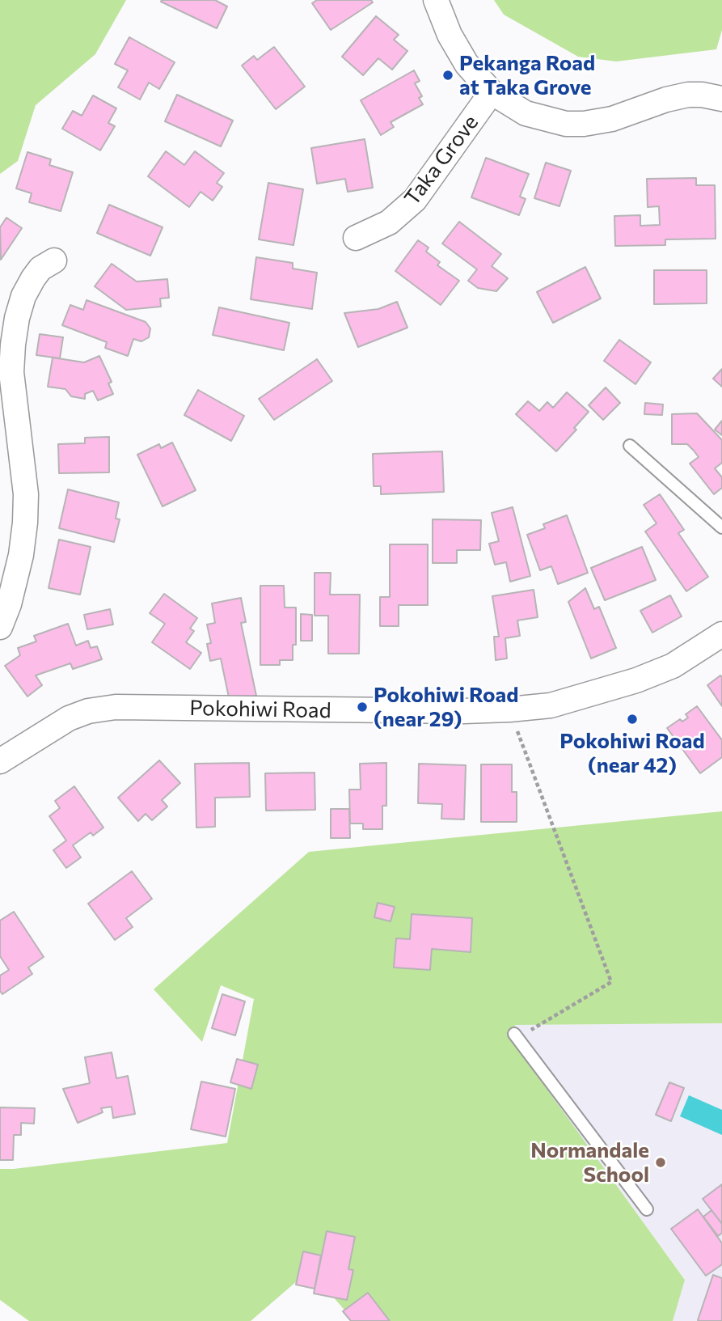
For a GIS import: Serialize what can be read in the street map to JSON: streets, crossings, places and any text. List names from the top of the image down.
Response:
{
  "streets": {
    "street": ["Taka Grove", "Pokohiwi Road"]
  },
  "places": [
    "Pekanga Road at Taka Grove",
    "Pokohiwi Road (near 29)",
    "Pokohiwi Road (near 42)",
    "Normandale School"
  ]
}
